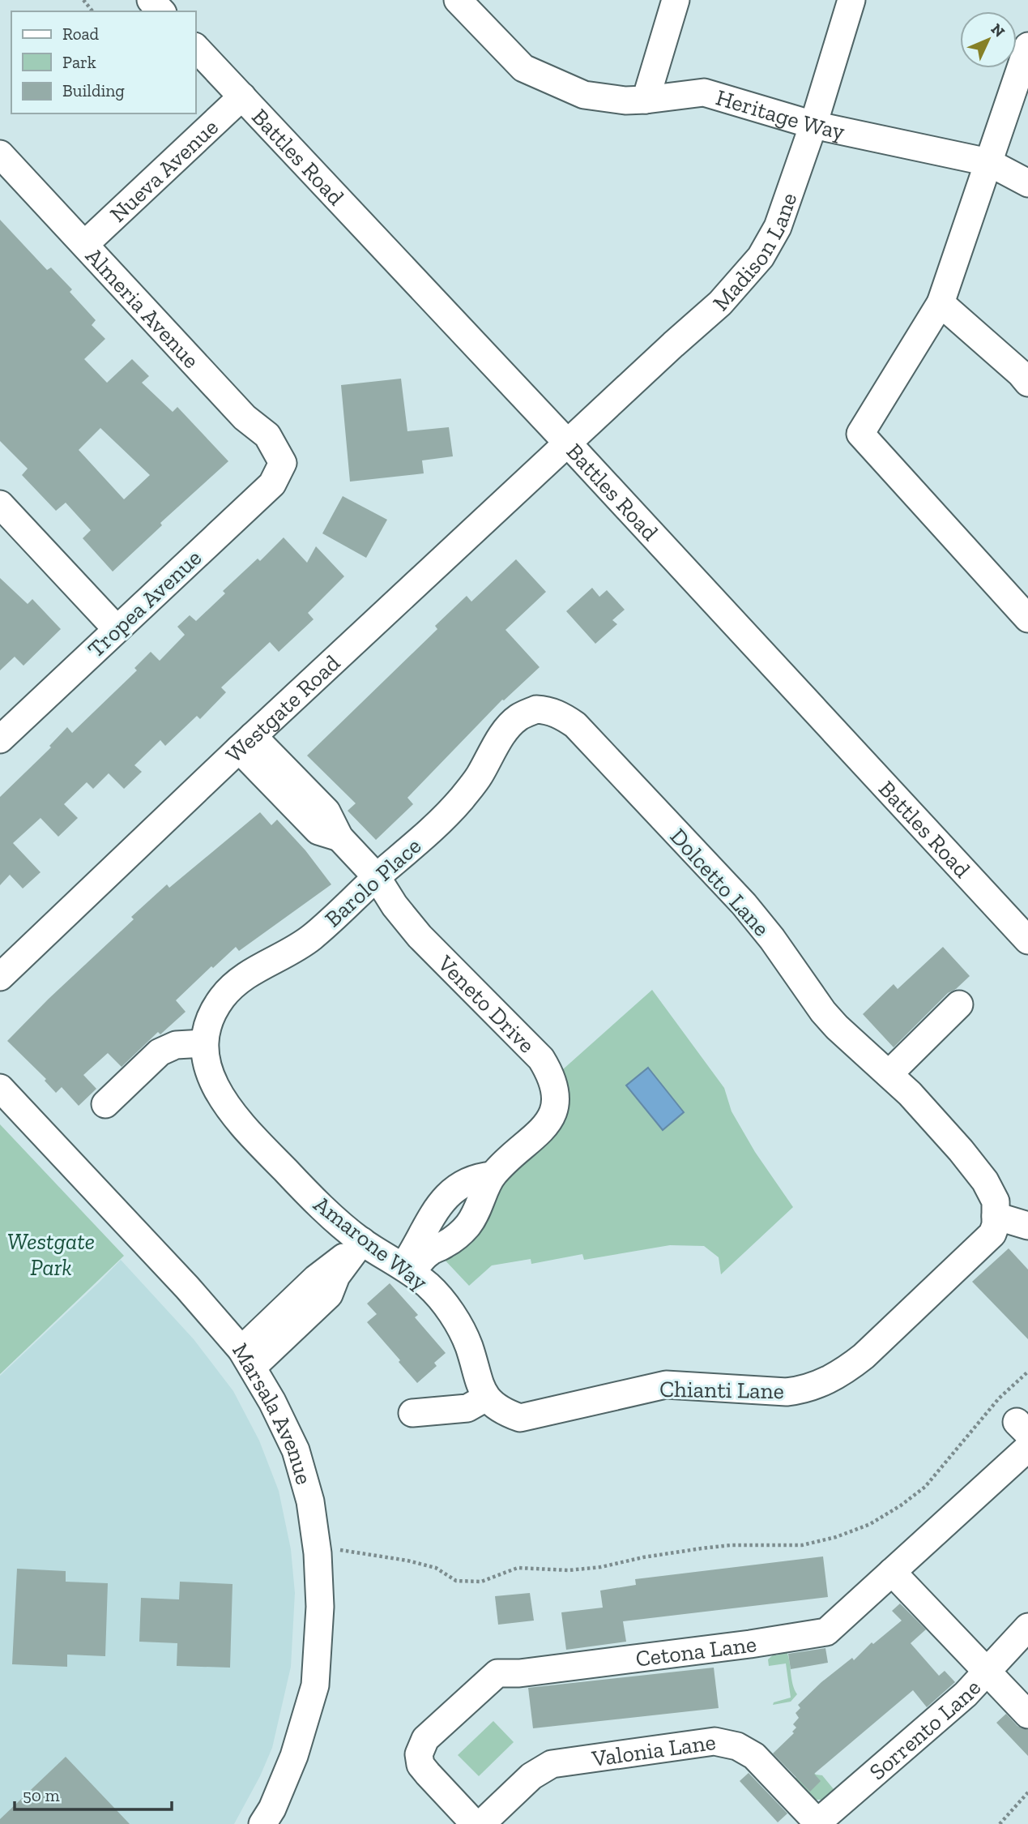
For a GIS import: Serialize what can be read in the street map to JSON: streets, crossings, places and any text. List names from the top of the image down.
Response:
{
  "streets": {
    "street": [
      "Heritage Way",
      "Battles Road",
      "Nueva Avenue",
      "Madison Lane",
      "Almeria Avenue",
      "Tropea Avenue",
      "Westgate Road",
      "Barolo Place",
      "Dolcetto Lane",
      "Veneto Drive",
      "Amarone Way",
      "Chianti Lane",
      "Marsala Avenue",
      "Cetona Lane",
      "Sorrento Lane",
      "Valonia Lane"
    ]
  },
  "crossings": [
    ["Heritage Way", "Madison Lane"],
    ["Battles Road", "Nueva Avenue"],
    ["Battles Road", "Madison Lane"],
    ["Battles Road", "Westgate Road"],
    ["Nueva Avenue", "Almeria Avenue"],
    ["Madison Lane", "Westgate Road"],
    ["Almeria Avenue", "Tropea Avenue"],
    ["Westgate Road", "Veneto Drive"],
    ["Barolo Place", "Dolcetto Lane"],
    ["Barolo Place", "Veneto Drive"],
    ["Barolo Place", "Amarone Way"],
    ["Dolcetto Lane", "Chianti Lane"],
    ["Veneto Drive", "Amarone Way"],
    ["Amarone Way", "Chianti Lane"],
    ["Sorrento Lane", "Valonia Lane"]
  ],
  "parks": ["Westgate Park"],
  "legend": ["Road", "Park", "Building"],
  "scale_bar": "50 m",
  "north": "top right"
}
